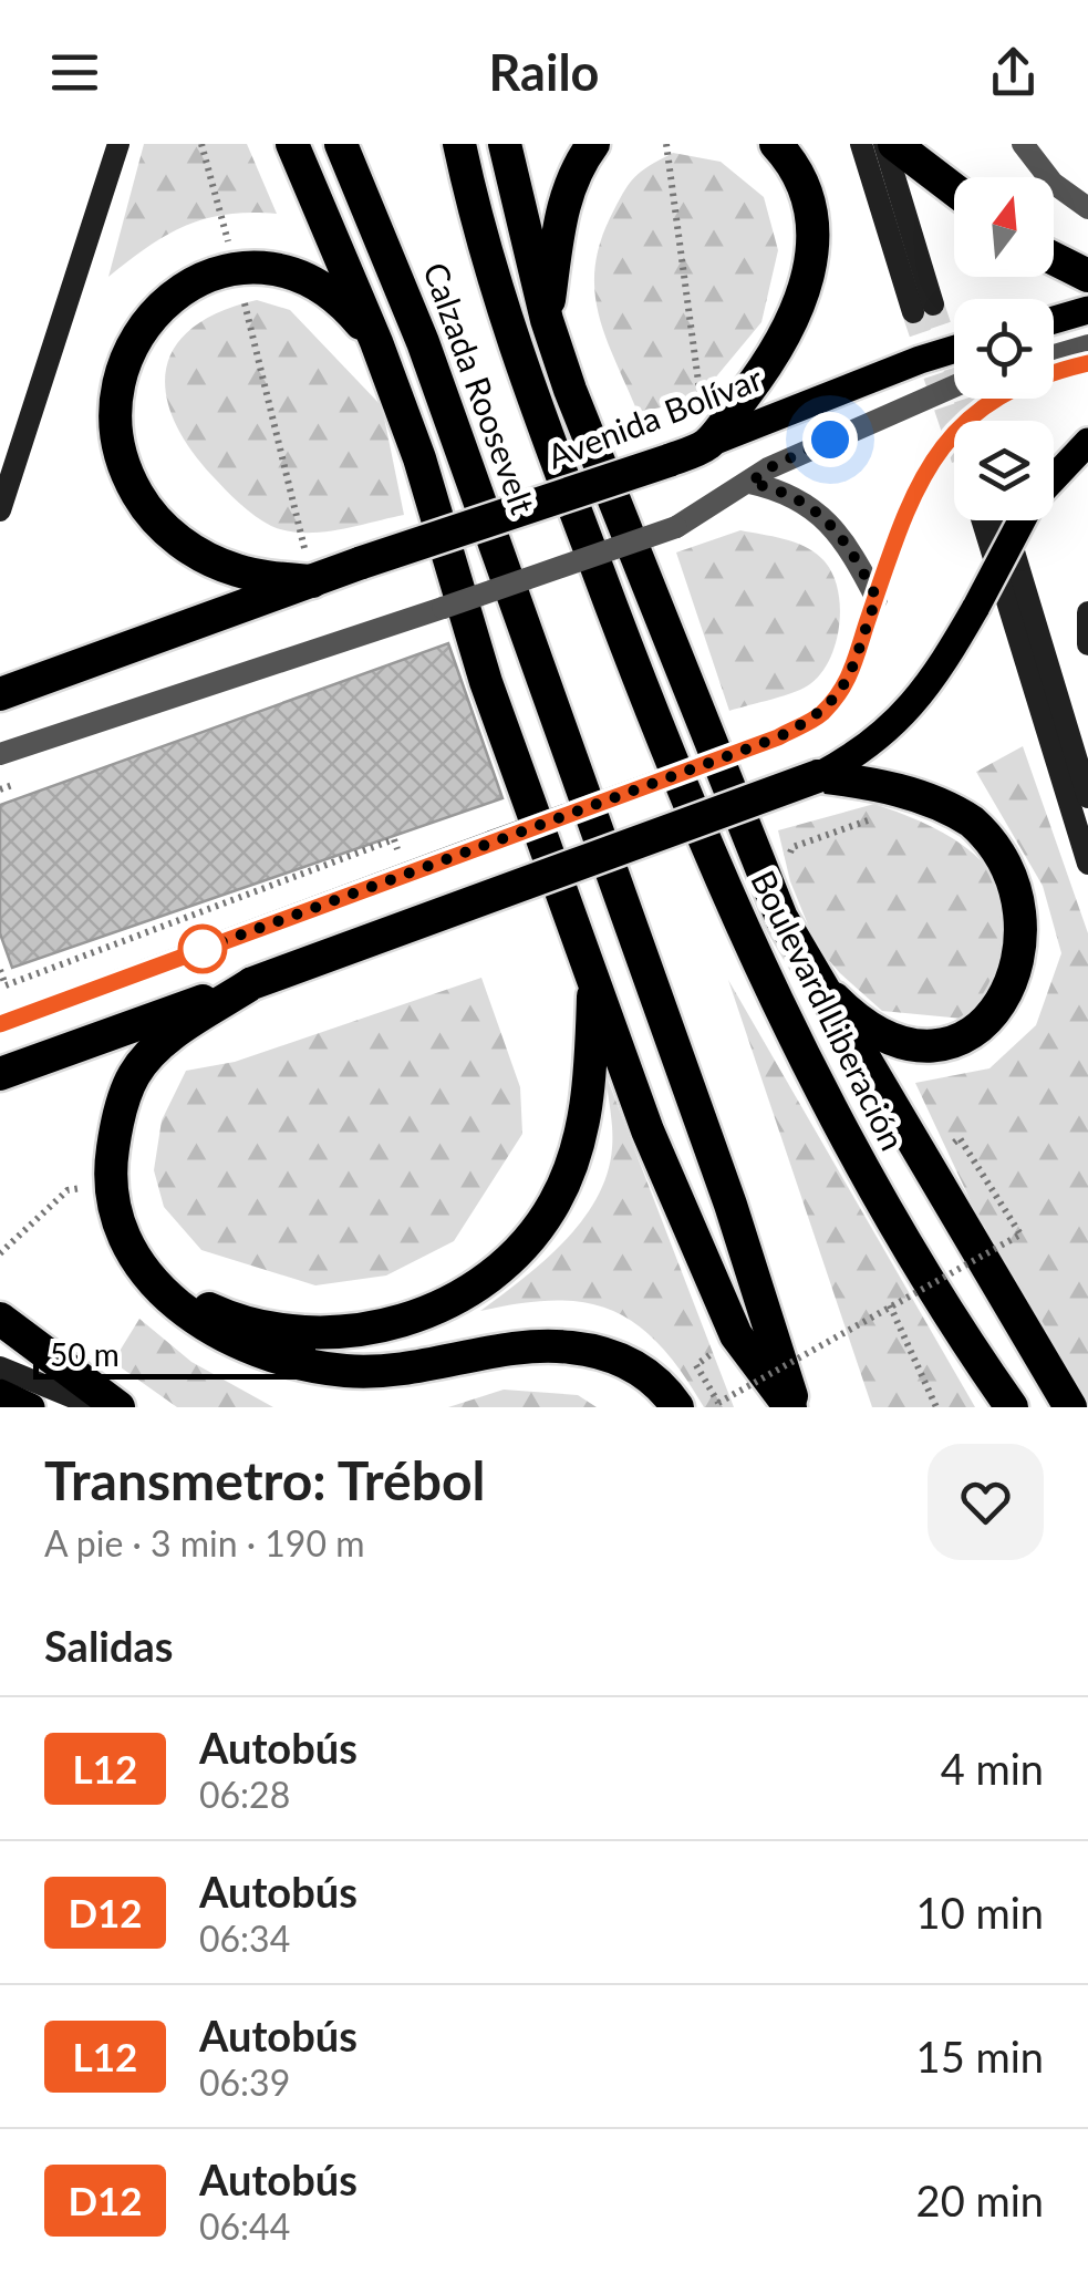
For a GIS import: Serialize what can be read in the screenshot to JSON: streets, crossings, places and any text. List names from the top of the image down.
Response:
{
  "streets": {
    "highway": ["Calzada Roosevelt", "Avenida Bolívar", "Boulevard Liberación"]
  },
  "crossings": [
    ["Calzada Roosevelt", "Boulevard Liberación"]
  ],
  "lines": ["bus line L12"],
  "scale_bar": "50 m",
  "north": "top",
  "page": {
    "header": "Railo",
    "scale": "50 m",
    "heading": [
      ["Transmetro: Trébol", "A pie · 3 min · 190 m"],
      "Salidas"
    ],
    "list": [
      {
        "mark": "L12",
        "name": "Autobús",
        "note": "06:28",
        "value": "4 min"
      },
      {
        "mark": "D12",
        "name": "Autobús",
        "note": "06:34",
        "value": "10 min"
      },
      {
        "mark": "L12",
        "name": "Autobús",
        "note": "06:39",
        "value": "15 min"
      },
      {
        "mark": "D12",
        "name": "Autobús",
        "note": "06:44",
        "value": "20 min"
      }
    ]
  }
}
